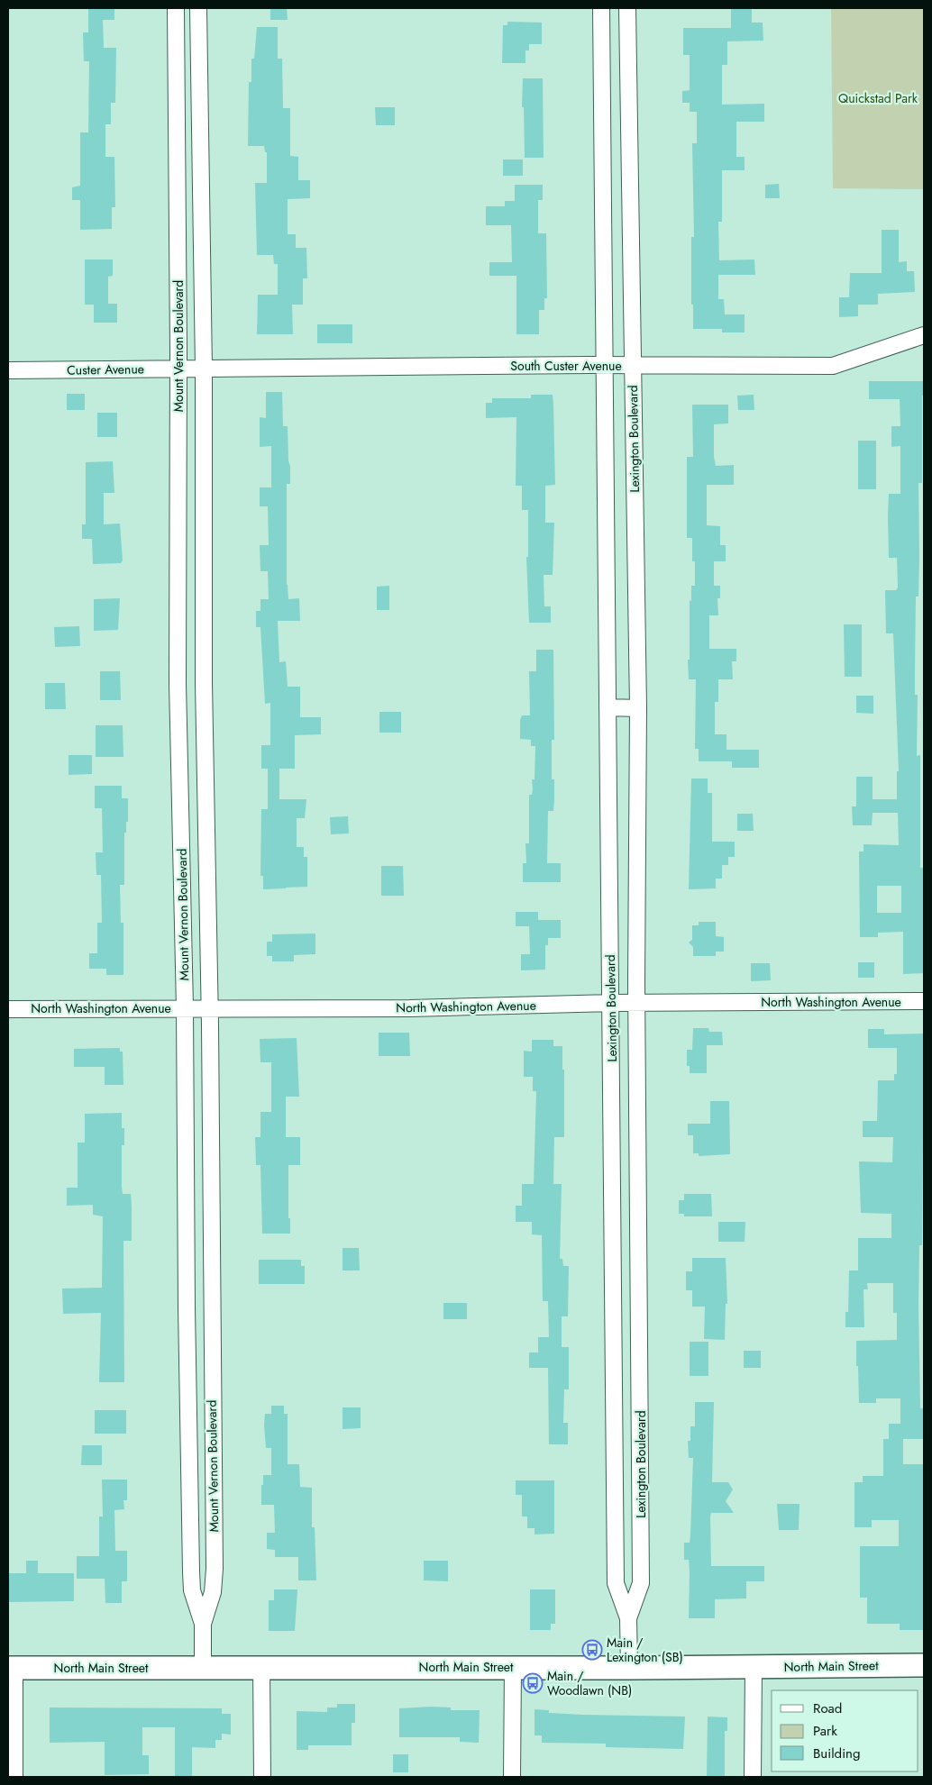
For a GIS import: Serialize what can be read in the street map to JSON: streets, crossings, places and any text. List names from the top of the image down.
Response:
{
  "streets": {
    "main road": ["North Main Street"],
    "street": [
      "Mount Vernon Boulevard",
      "South Custer Avenue",
      "Custer Avenue",
      "Lexington Boulevard",
      "North Washington Avenue"
    ]
  },
  "crossings": [
    ["Mount Vernon Boulevard", "South Custer Avenue"],
    ["Mount Vernon Boulevard", "Custer Avenue"],
    ["Mount Vernon Boulevard", "North Washington Avenue"],
    ["Mount Vernon Boulevard", "North Main Street"],
    ["South Custer Avenue", "Custer Avenue"],
    ["South Custer Avenue", "Lexington Boulevard"],
    ["Lexington Boulevard", "North Washington Avenue"],
    ["Lexington Boulevard", "North Main Street"]
  ],
  "parks": ["Quickstad Park"],
  "places": {
    "bus stop": ["Main / Lexington (SB)", "Main / Woodlawn (NB)"]
  },
  "legend": ["Road", "Park", "Building"]
}
